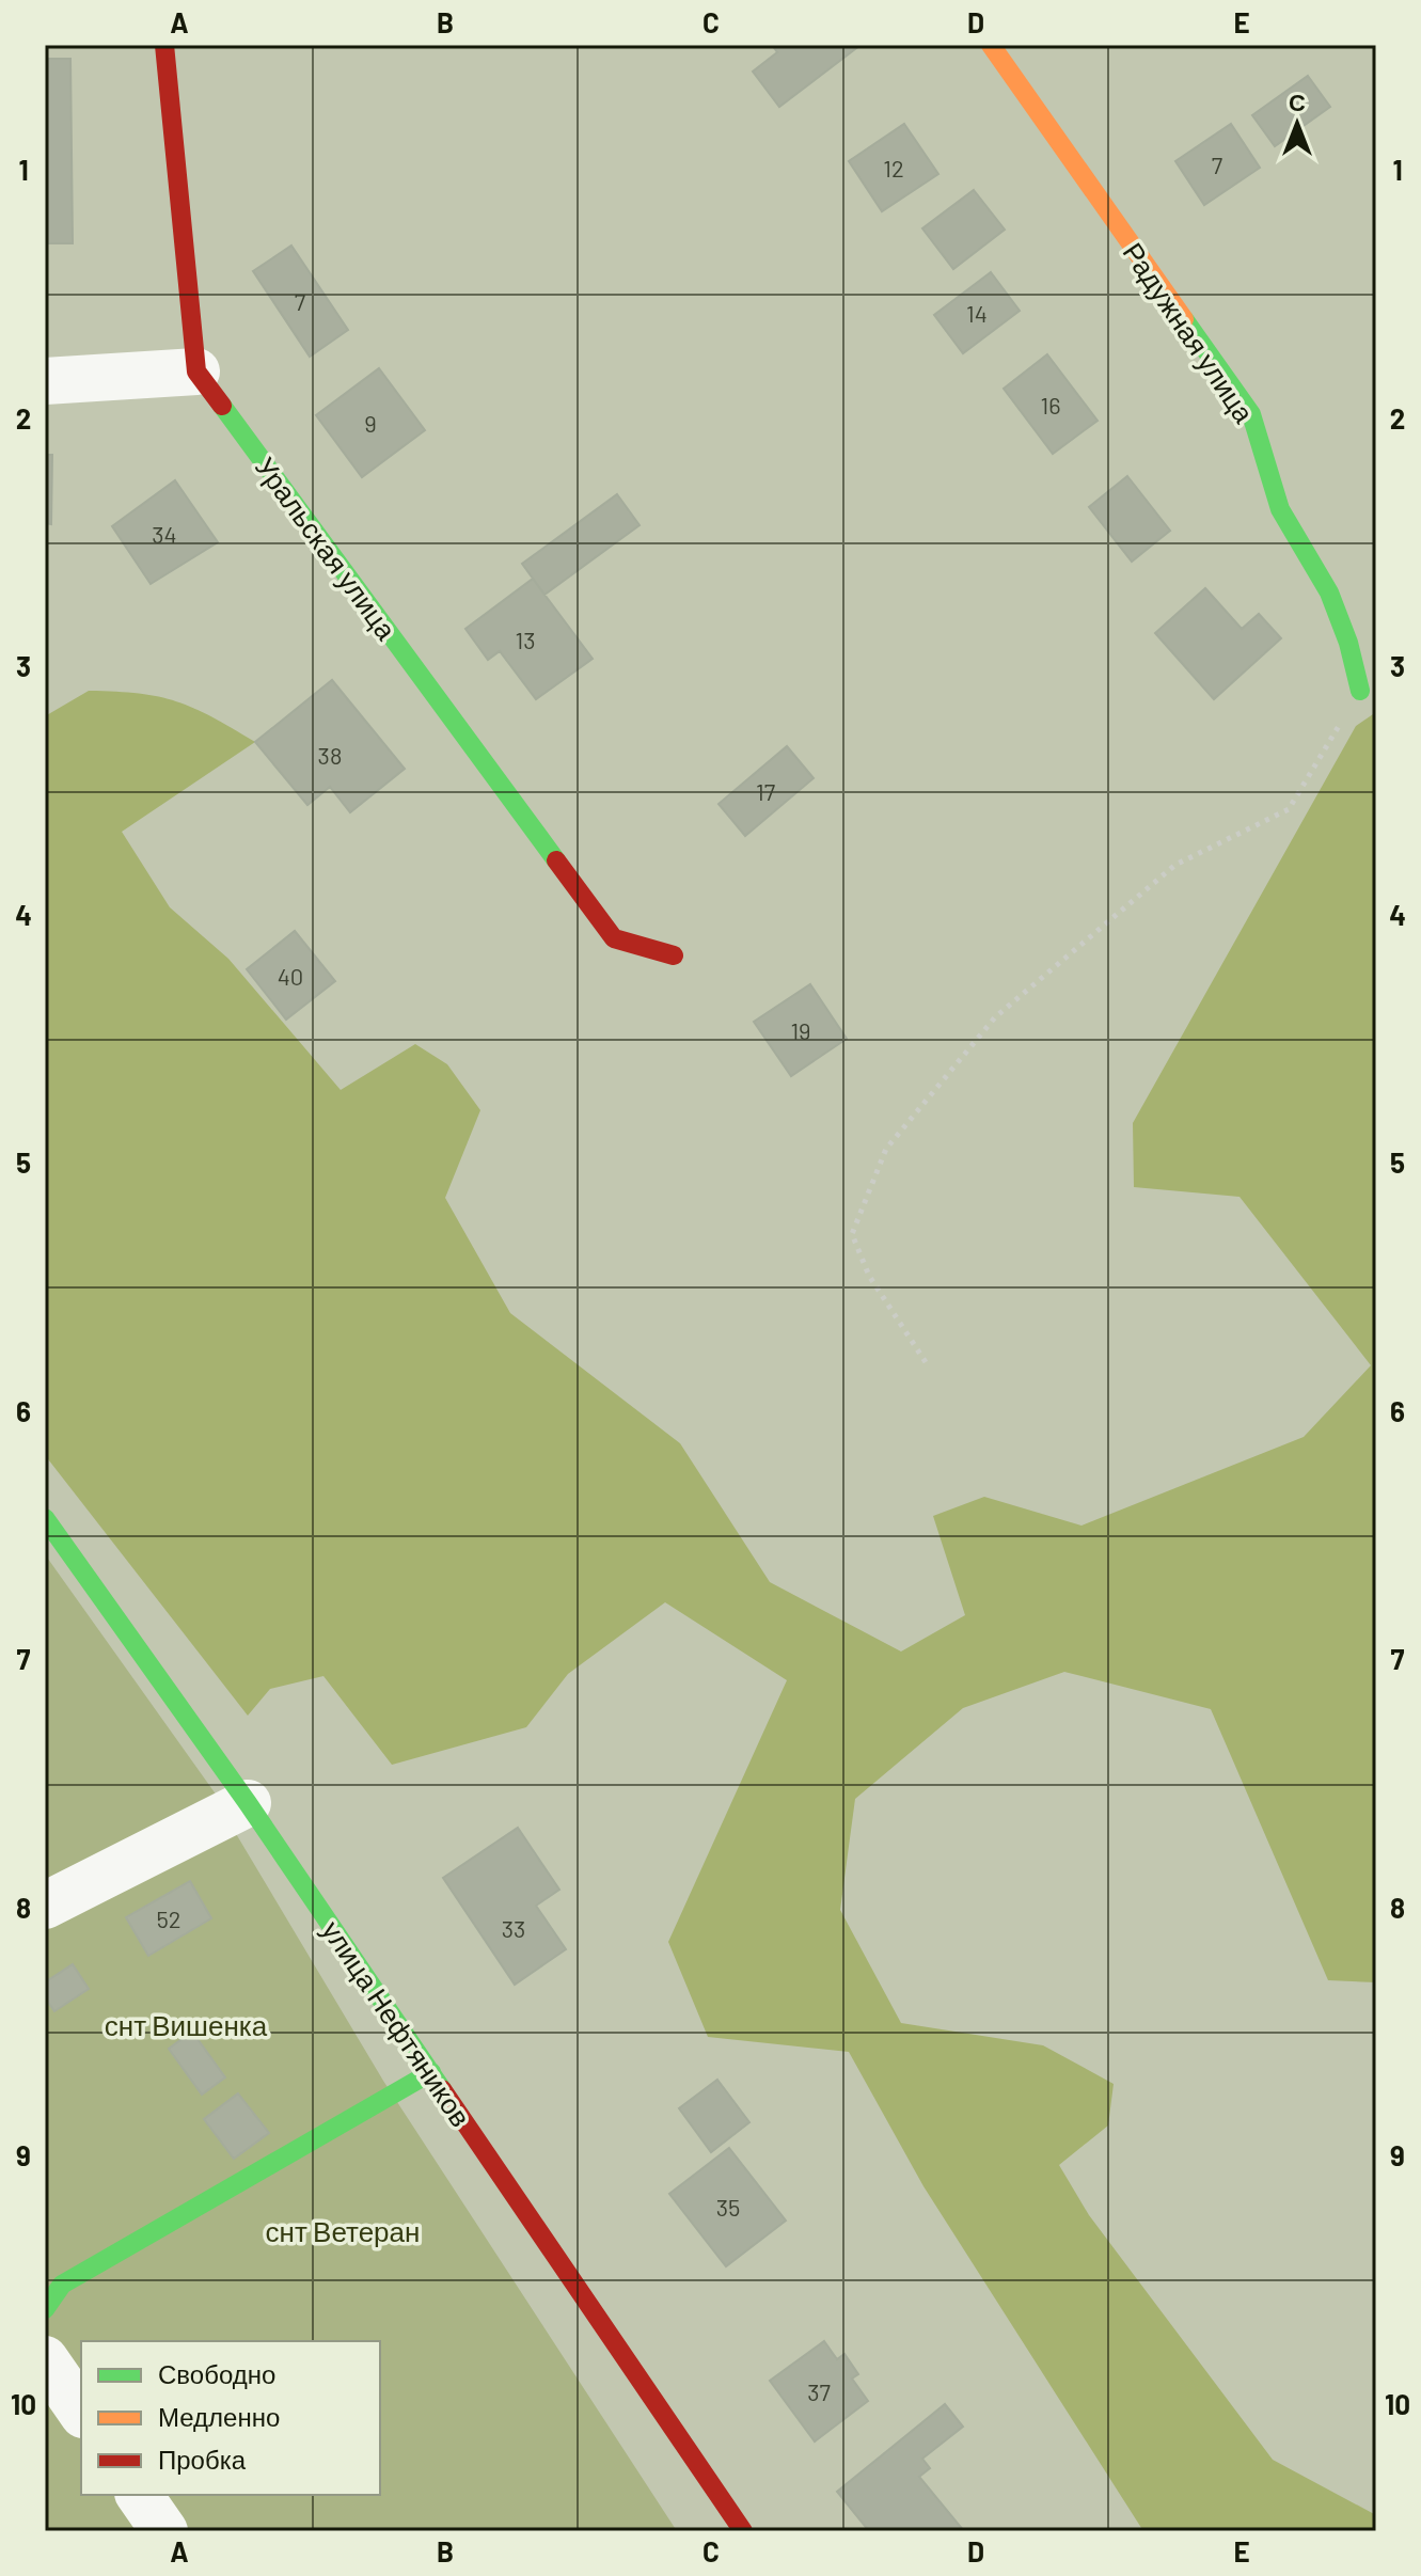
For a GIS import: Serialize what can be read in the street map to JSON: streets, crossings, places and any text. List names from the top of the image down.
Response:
{
  "streets": {
    "street": ["Радужная улица", "Уральская улица", "улица Нефтяников"]
  },
  "parks": ["снт Вишенка", "снт Ветеран"],
  "house_numbers": [
    "7",
    "12",
    "7",
    "14",
    "16",
    "9",
    "34",
    "13",
    "38",
    "17",
    "40",
    "19",
    "52",
    "33",
    "35",
    "37"
  ],
  "legend": ["Свободно", "Медленно", "Пробка"],
  "north": "top",
  "grid": {
    "columns": [
      "A",
      "B",
      "C",
      "D",
      "E"
    ],
    "rows": [
      "1",
      "2",
      "3",
      "4",
      "5",
      "6",
      "7",
      "8",
      "9",
      "10"
    ]
  }
}
